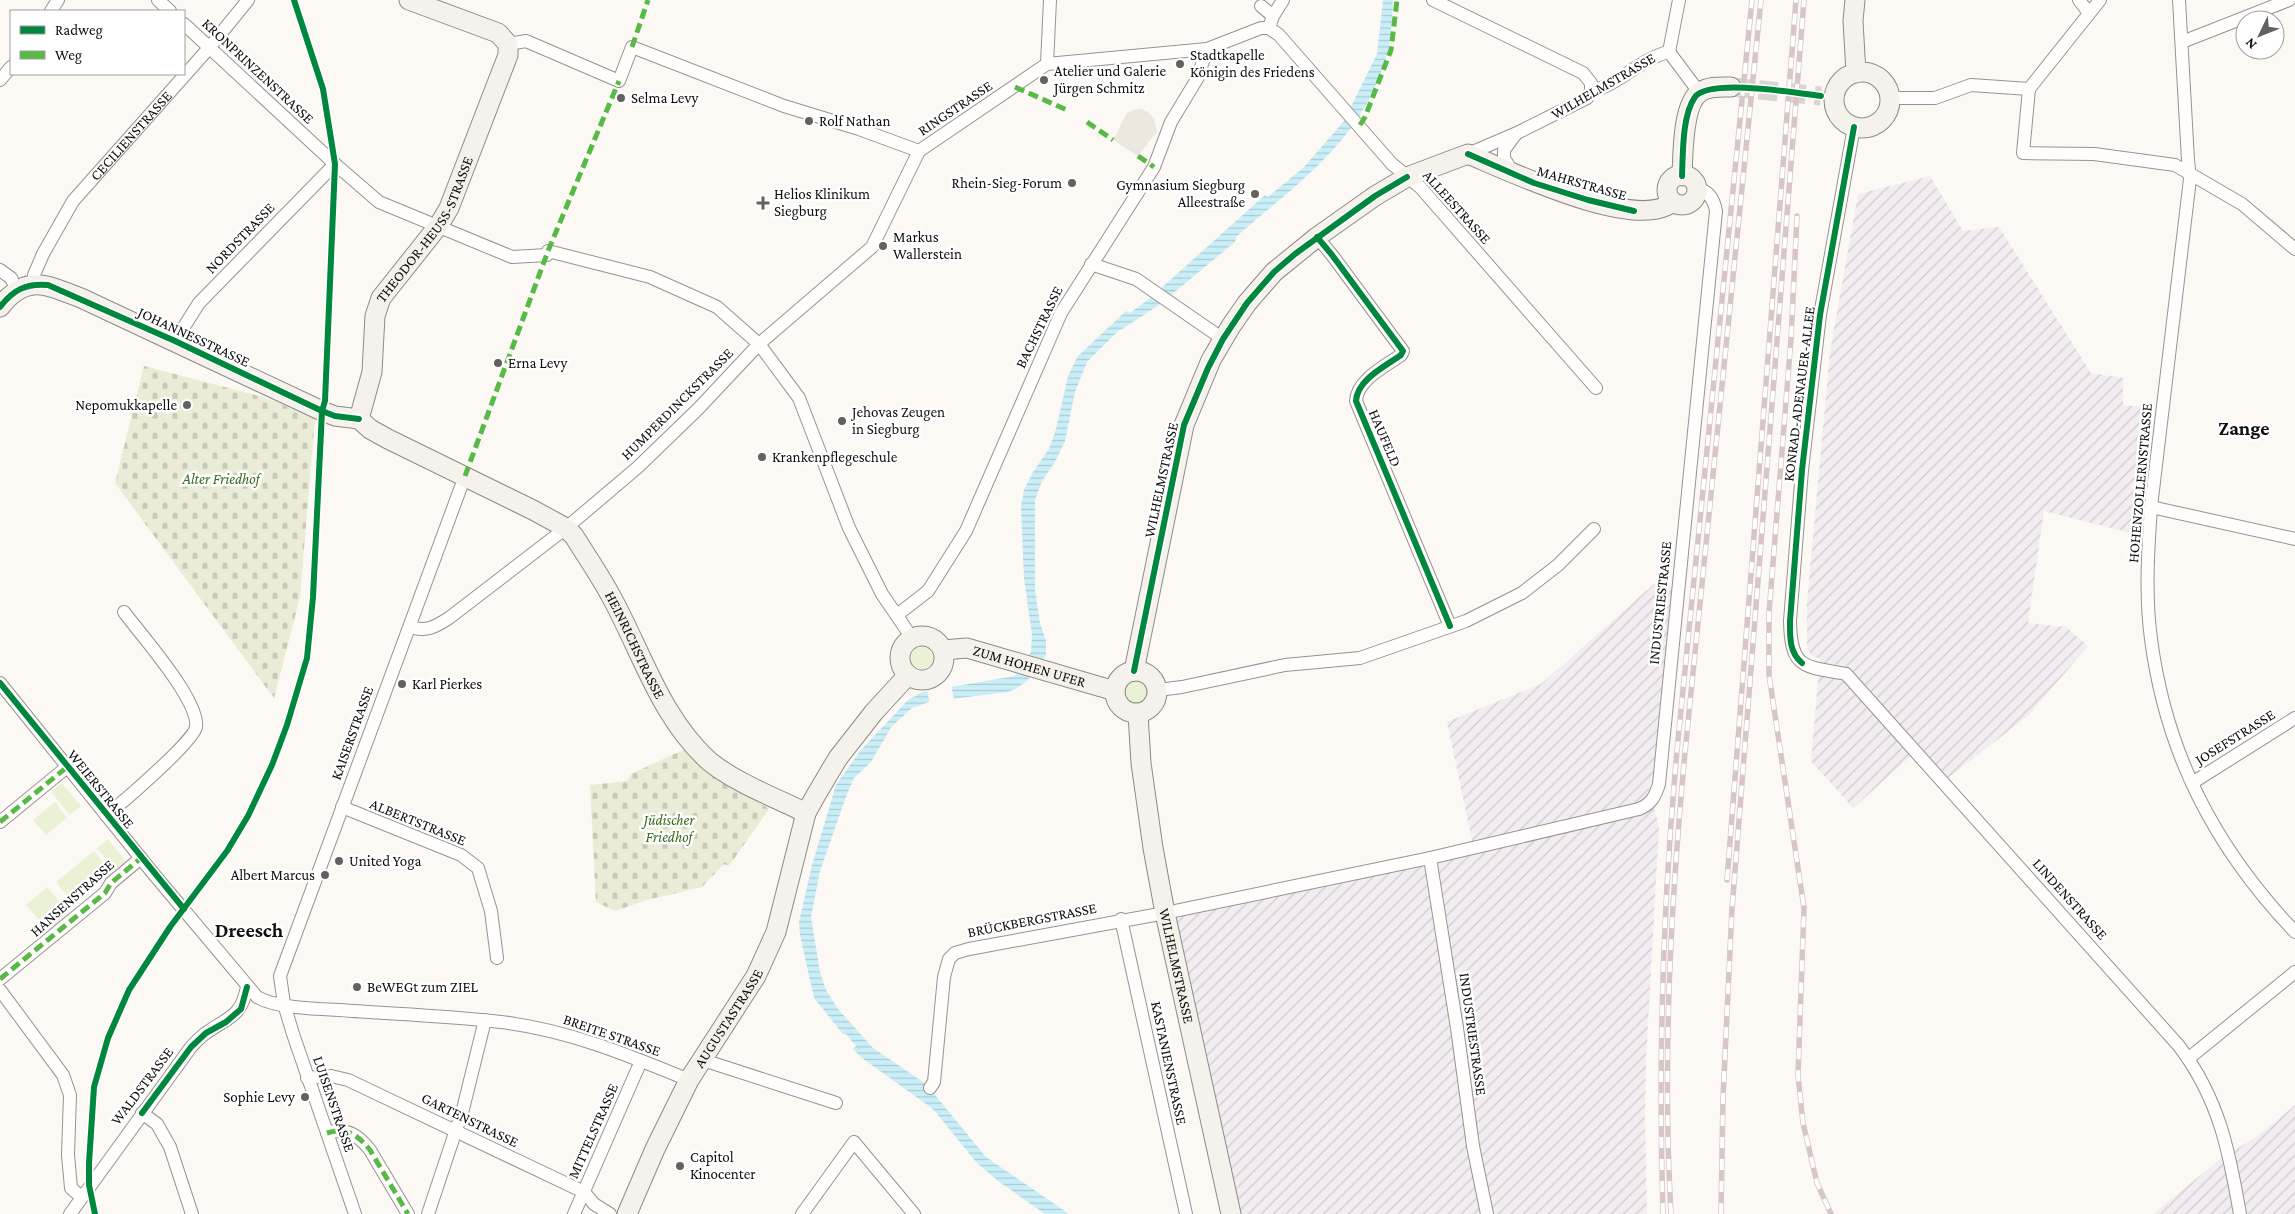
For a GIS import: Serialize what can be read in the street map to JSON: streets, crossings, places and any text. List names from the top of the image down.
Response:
{
  "streets": {
    "main road": [
      "WILHELMSTRASSE",
      "MAHRSTRASSE",
      "THEODOR-HEUSS-STRASSE",
      "JOHANNESSTRASSE",
      "HEINRICHSTRASSE",
      "ZUM HOHEN UFER",
      "AUGUSTASTRASSE"
    ],
    "street": [
      "KRONPRINZENSTRASSE",
      "RINGSTRASSE",
      "CECILIENSTRASSE",
      "ALLEESTRASSE",
      "NORDSTRASSE",
      "BACHSTRASSE",
      "KONRAD-ADENAUER-ALLEE",
      "HUMPERDINCKSTRASSE",
      "HAUFELD",
      "HOHENZOLLERNSTRASSE",
      "INDUSTRIESTRASSE",
      "KAISERSTRASSE",
      "JOSEFSTRASSE",
      "WEIERSTRASSE",
      "ALBERTSTRASSE",
      "HANSENSTRASSE",
      "LINDENSTRASSE",
      "BRÜCKBERGSTRASSE",
      "BREITE STRASSE",
      "KASTANIENSTRASSE",
      "WALDSTRASSE",
      "LUISENSTRASSE",
      "GARTENSTRASSE",
      "MITTELSTRASSE"
    ]
  },
  "crossings": [
    ["KRONPRINZENSTRASSE", "CECILIENSTRASSE"],
    ["KRONPRINZENSTRASSE", "THEODOR-HEUSS-STRASSE"],
    ["KRONPRINZENSTRASSE", "NORDSTRASSE"],
    ["KRONPRINZENSTRASSE", "BACHSTRASSE"],
    ["KRONPRINZENSTRASSE", "HUMPERDINCKSTRASSE"],
    ["KRONPRINZENSTRASSE", "ZUM HOHEN UFER"],
    ["WILHELMSTRASSE", "MAHRSTRASSE"],
    ["WILHELMSTRASSE", "ALLEESTRASSE"],
    ["WILHELMSTRASSE", "HAUFELD"],
    ["WILHELMSTRASSE", "INDUSTRIESTRASSE"],
    ["WILHELMSTRASSE", "ZUM HOHEN UFER"],
    ["WILHELMSTRASSE", "BRÜCKBERGSTRASSE"],
    ["RINGSTRASSE", "ALLEESTRASSE"],
    ["RINGSTRASSE", "THEODOR-HEUSS-STRASSE"],
    ["RINGSTRASSE", "BACHSTRASSE"],
    ["RINGSTRASSE", "HUMPERDINCKSTRASSE"],
    ["CECILIENSTRASSE", "JOHANNESSTRASSE"],
    ["MAHRSTRASSE", "INDUSTRIESTRASSE"],
    ["THEODOR-HEUSS-STRASSE", "JOHANNESSTRASSE"],
    ["NORDSTRASSE", "JOHANNESSTRASSE"],
    ["JOHANNESSTRASSE", "HEINRICHSTRASSE"],
    ["JOHANNESSTRASSE", "KAISERSTRASSE"],
    ["KONRAD-ADENAUER-ALLEE", "LINDENSTRASSE"],
    ["HUMPERDINCKSTRASSE", "HEINRICHSTRASSE"],
    ["HUMPERDINCKSTRASSE", "KAISERSTRASSE"],
    ["HOHENZOLLERNSTRASSE", "JOSEFSTRASSE"],
    ["INDUSTRIESTRASSE", "BRÜCKBERGSTRASSE"],
    ["HEINRICHSTRASSE", "KAISERSTRASSE"],
    ["HEINRICHSTRASSE", "AUGUSTASTRASSE"],
    ["KAISERSTRASSE", "WEIERSTRASSE"],
    ["KAISERSTRASSE", "ALBERTSTRASSE"],
    ["KAISERSTRASSE", "BREITE STRASSE"],
    ["KAISERSTRASSE", "LUISENSTRASSE"],
    ["WEIERSTRASSE", "HANSENSTRASSE"],
    ["WEIERSTRASSE", "BREITE STRASSE"],
    ["WEIERSTRASSE", "WALDSTRASSE"],
    ["WEIERSTRASSE", "LUISENSTRASSE"],
    ["BRÜCKBERGSTRASSE", "KASTANIENSTRASSE"],
    ["AUGUSTASTRASSE", "BREITE STRASSE"],
    ["BREITE STRASSE", "LUISENSTRASSE"],
    ["BREITE STRASSE", "MITTELSTRASSE"],
    ["LUISENSTRASSE", "GARTENSTRASSE"],
    ["GARTENSTRASSE", "MITTELSTRASSE"]
  ],
  "districts": ["Zange", "Dreesch"],
  "parks": ["Alter Friedhof", "Jüdischer Friedhof"],
  "places": {
    "other": [
      "Stadtkapelle Königin des Friedens",
      "Atelier und Galerie Jürgen Schmitz",
      "Selma Levy",
      "Rolf Nathan",
      "Rhein-Sieg-Forum",
      "Gymnasium Siegburg Alleestraße",
      "Markus Wallerstein",
      "Erna Levy",
      "Nepomukkapelle",
      "Jehovas Zeugen in Siegburg",
      "Krankenpflegeschule",
      "Karl Pierkes",
      "United Yoga",
      "Albert Marcus",
      "BeWEGt zum ZIEL",
      "Sophie Levy",
      "Capitol Kinocenter"
    ],
    "health": ["Helios Klinikum Siegburg"]
  },
  "legend": ["Radweg", "Weg"],
  "north": "bottom left"
}
